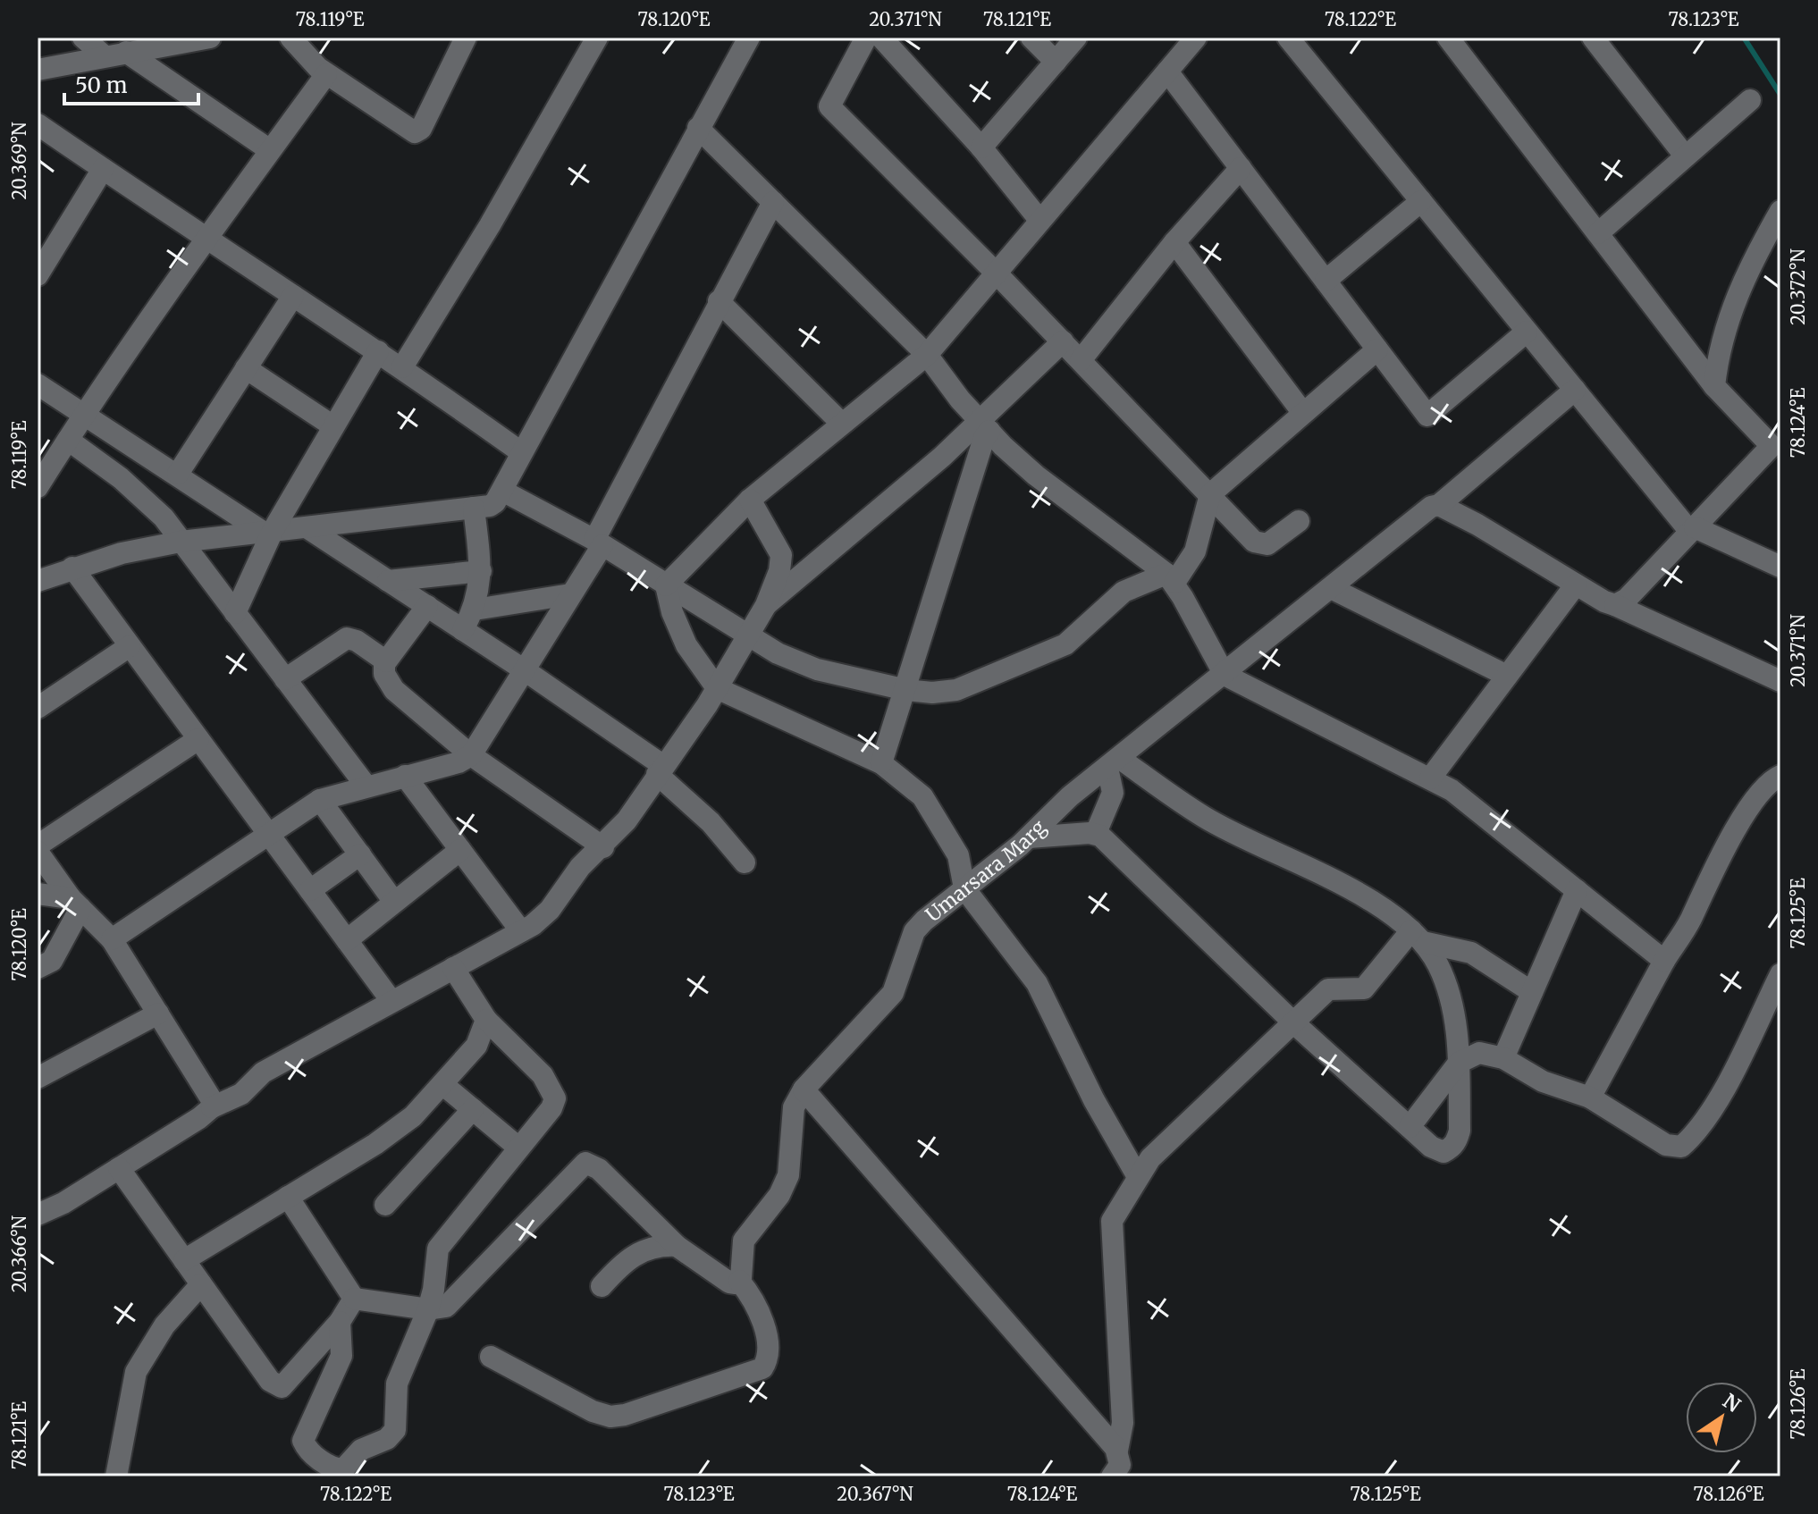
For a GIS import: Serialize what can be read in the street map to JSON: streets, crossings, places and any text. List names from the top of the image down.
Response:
{
  "streets": {
    "street": ["Umarsara Marg"]
  },
  "scale_bar": "50 m",
  "north": "top right",
  "coordinates": [
    "78.119°E",
    "78.120°E",
    "20.371°N",
    "78.121°E",
    "78.122°E",
    "78.123°E",
    "20.369°N",
    "20.372°N",
    "78.124°E",
    "78.125°E",
    "20.366°N",
    "78.126°E",
    "20.367°N"
  ]
}
